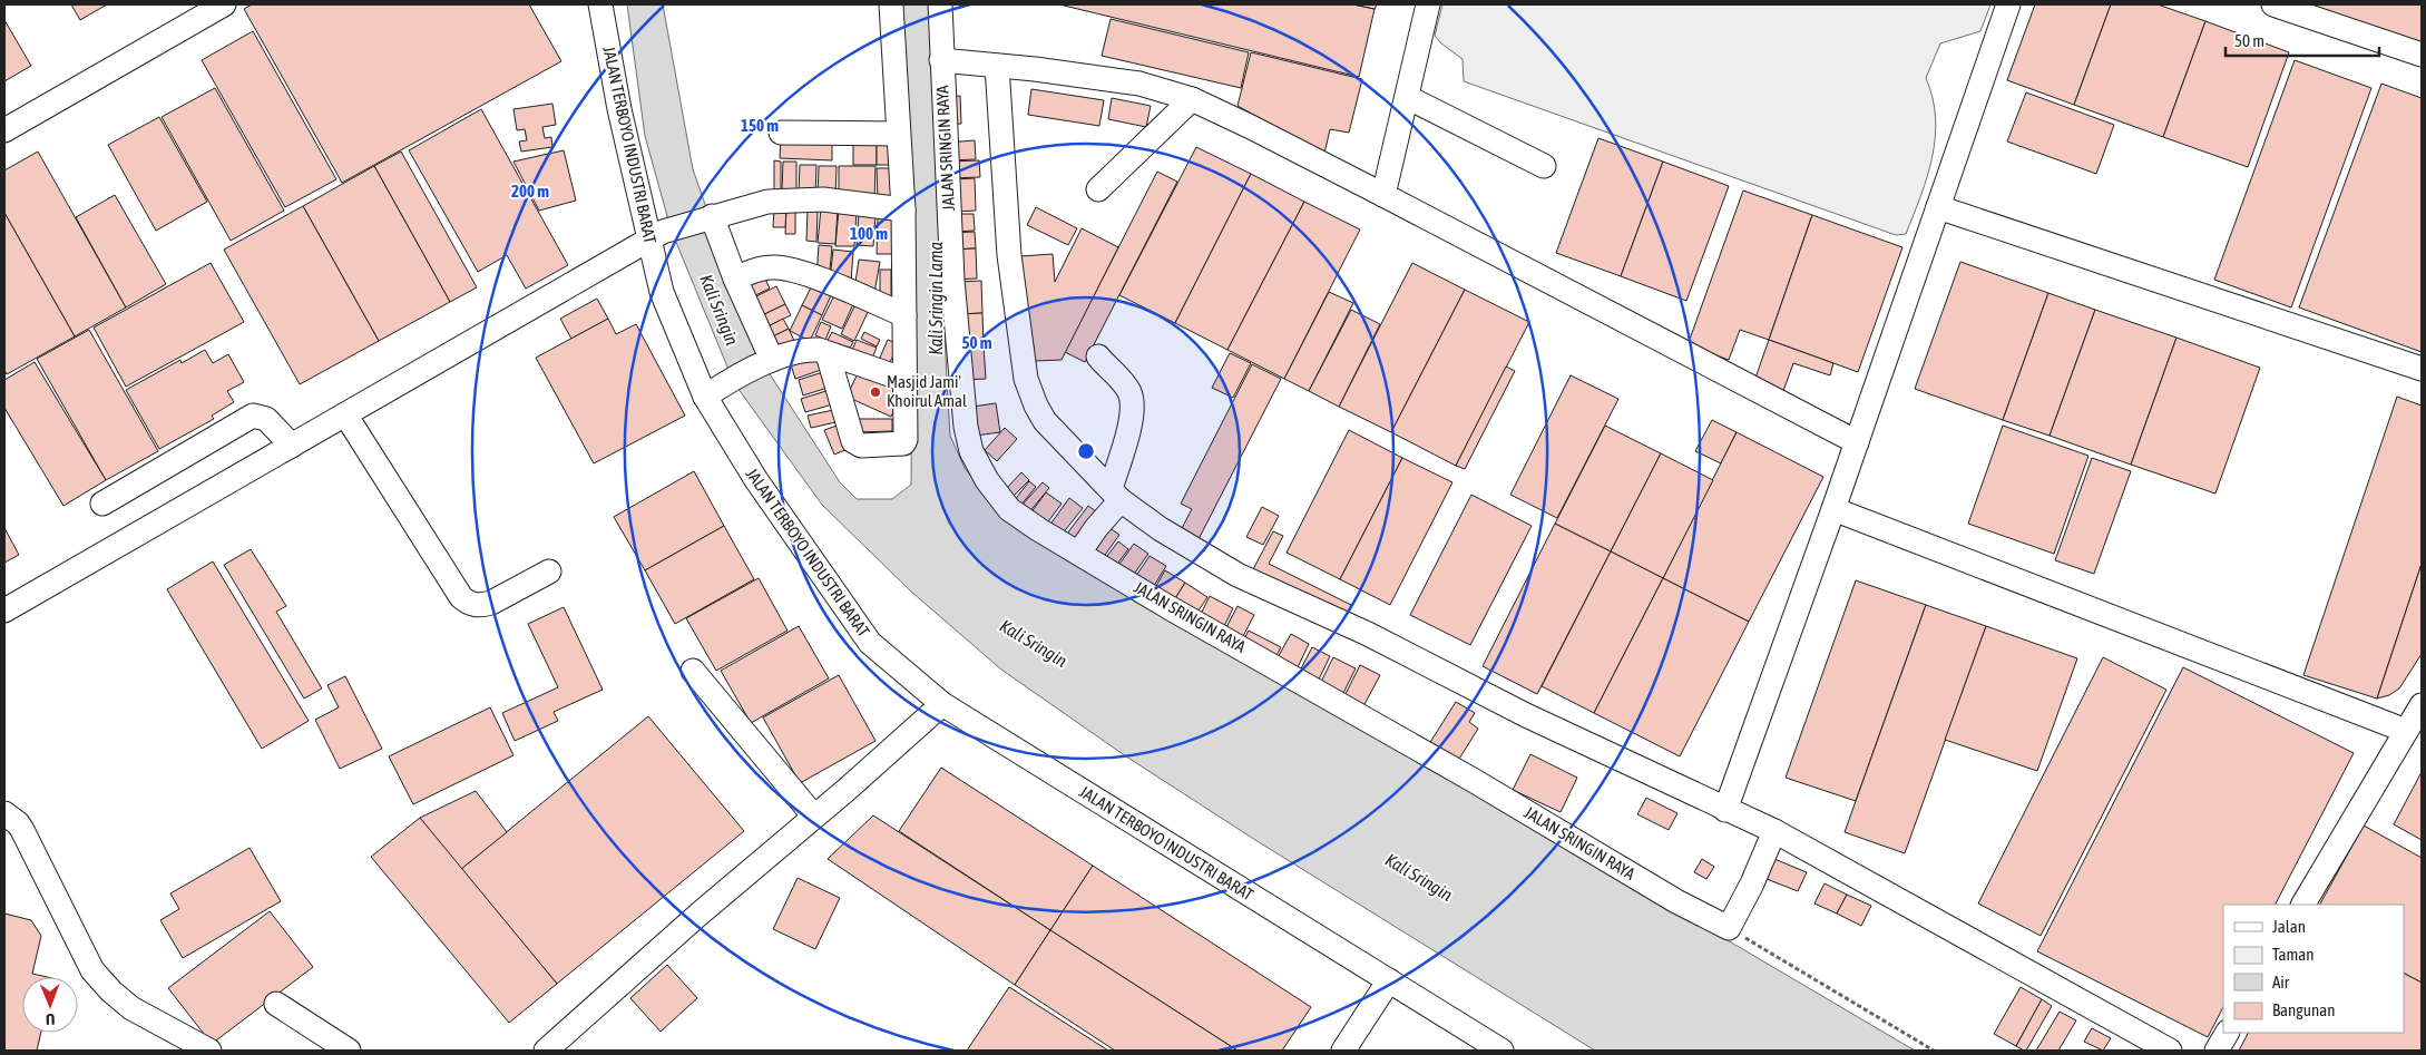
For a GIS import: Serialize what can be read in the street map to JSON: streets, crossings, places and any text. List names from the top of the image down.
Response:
{
  "streets": {
    "street": ["JALAN TERBOYO INDUSTRI BARAT", "JALAN SRINGIN RAYA"]
  },
  "water": ["Kali Sringin Lama", "Kali Sringin"],
  "places": ["Masjid Jami' Khoirul Amal"],
  "legend": [
    "Jalan",
    "Taman",
    "Air",
    "Bangunan"
  ],
  "scale_bar": "50 m",
  "north": "bottom",
  "rings": [
    "150 m",
    "200 m",
    "100 m",
    "50 m"
  ]
}
